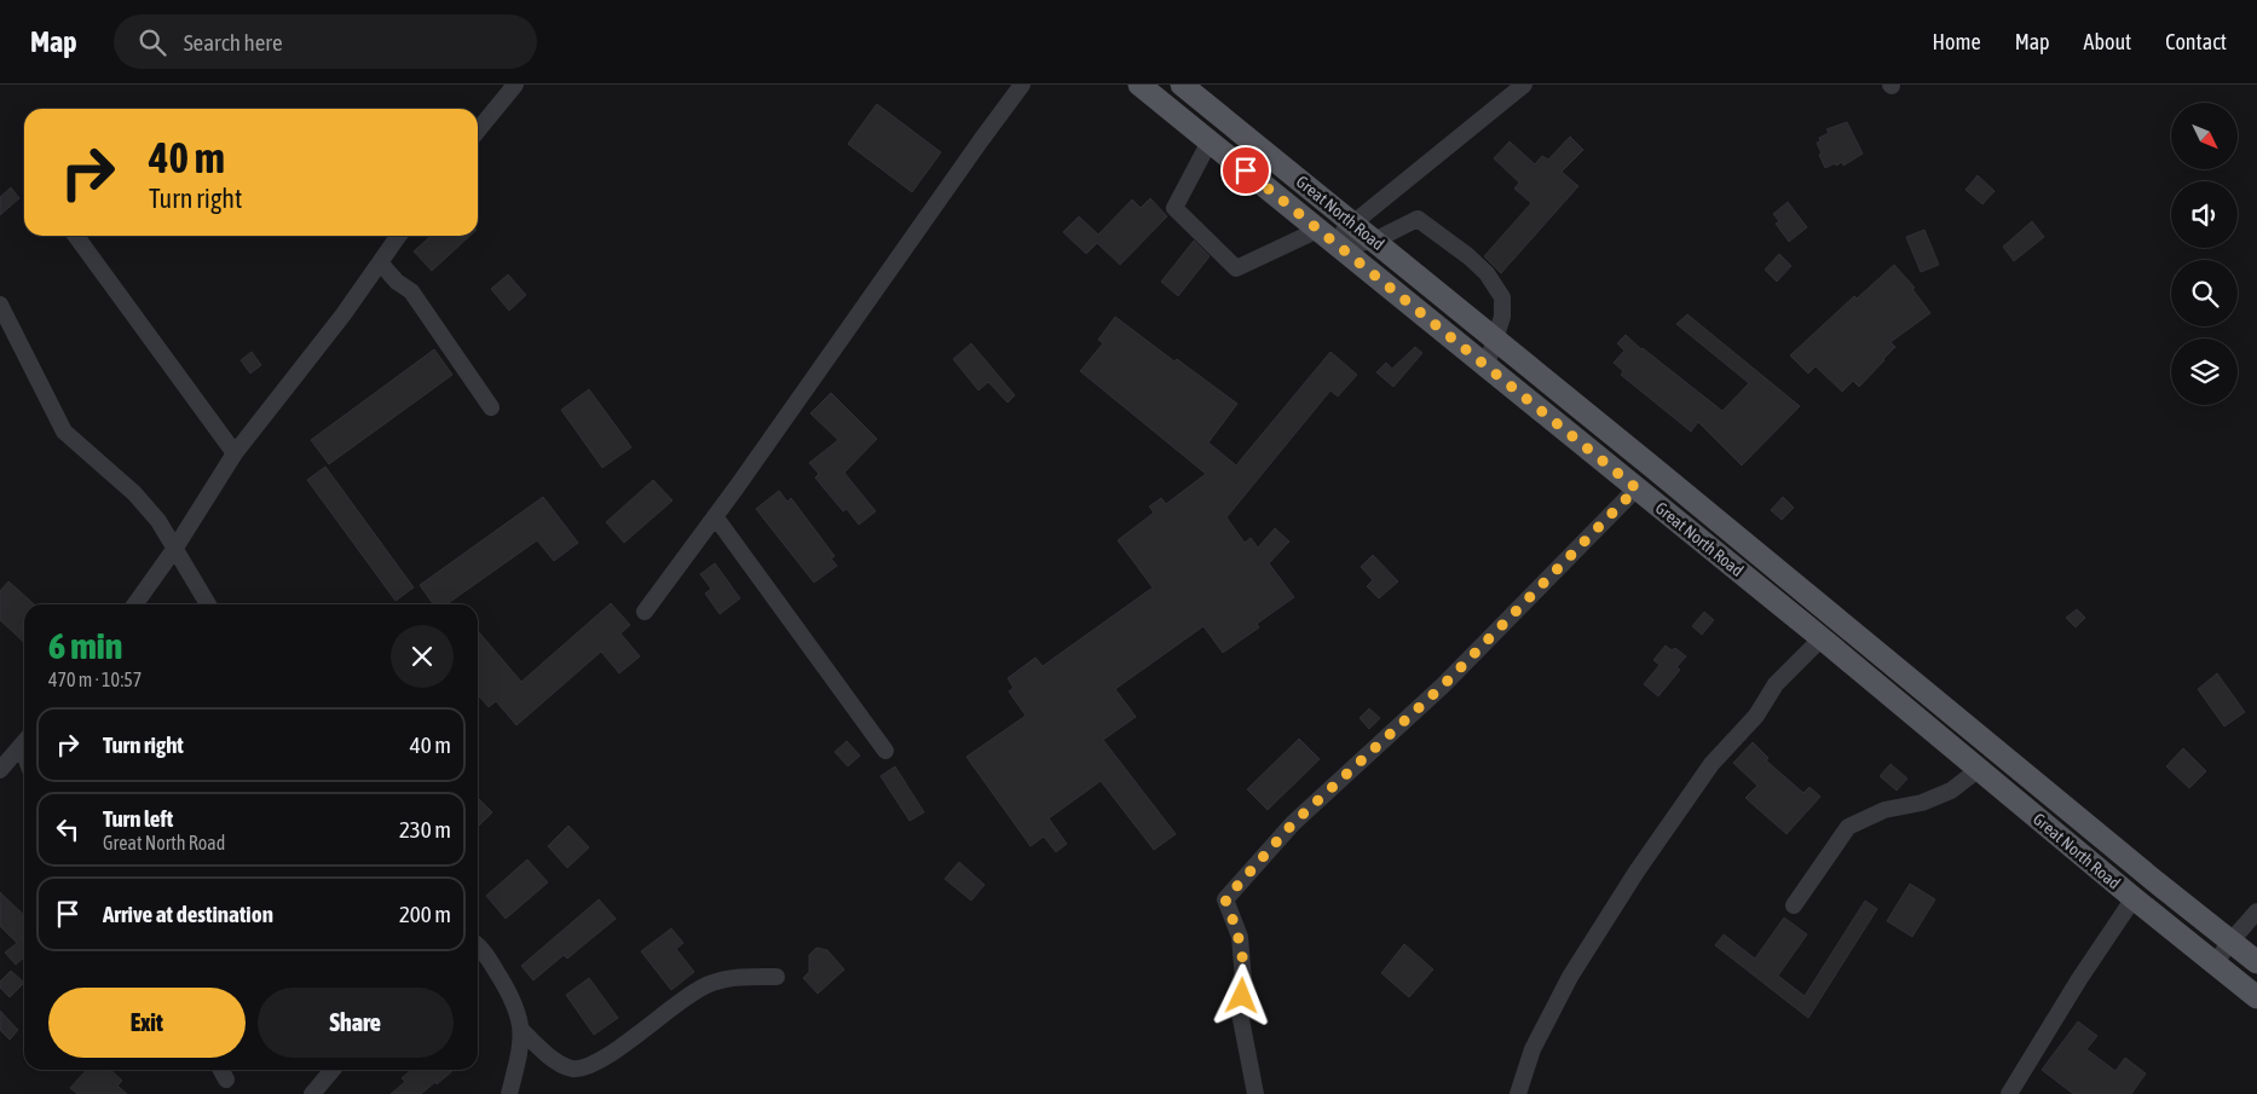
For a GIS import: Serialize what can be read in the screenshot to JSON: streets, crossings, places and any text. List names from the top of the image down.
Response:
{
  "streets": {
    "main road": ["Great North Road"]
  },
  "north": "bottom right",
  "page": {
    "header": "Map",
    "search": "Search here",
    "nav": [
      "Home",
      "Map",
      "About",
      "Contact"
    ],
    "turn": ["40 m", "Turn right"],
    "heading": ["6 min", "470 m · 10:57"],
    "list": [
      {
        "name": "Turn right",
        "value": "40 m"
      },
      {
        "name": "Turn left",
        "note": "Great North Road",
        "value": "230 m"
      },
      {
        "name": "Arrive at destination",
        "value": "200 m"
      }
    ],
    "buttons": ["Exit", "Share"]
  }
}
